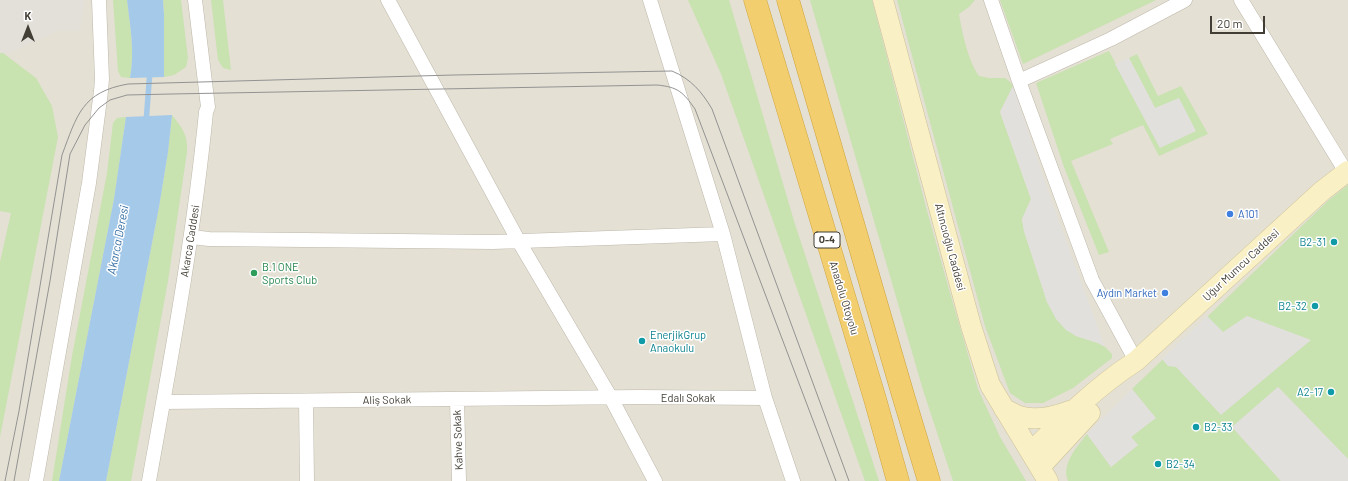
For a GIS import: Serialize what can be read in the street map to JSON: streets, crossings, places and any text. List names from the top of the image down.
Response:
{
  "streets": {
    "highway": ["O-4", "Anadolu Otoyolu"],
    "street": [
      "Akarca Caddesi",
      "Altıncıoğlu Caddesi",
      "Uğur Mumcu Caddesi",
      "Edalı Sokak",
      "Aliş Sokak",
      "Kahve Sokak"
    ]
  },
  "crossings": [
    ["Akarca Caddesi", "Aliş Sokak"],
    ["Edalı Sokak", "Aliş Sokak"],
    ["Aliş Sokak", "Kahve Sokak"]
  ],
  "water": ["Akarca Deresi"],
  "places": [
    "A101",
    "B2-31",
    "B.1 ONE Sports Club",
    "Aydın Market",
    "B2-32",
    "EnerjikGrup Anaokulu",
    "A2-17",
    "B2-33",
    "B2-34"
  ],
  "scale_bar": "20 m",
  "north": "top"
}
